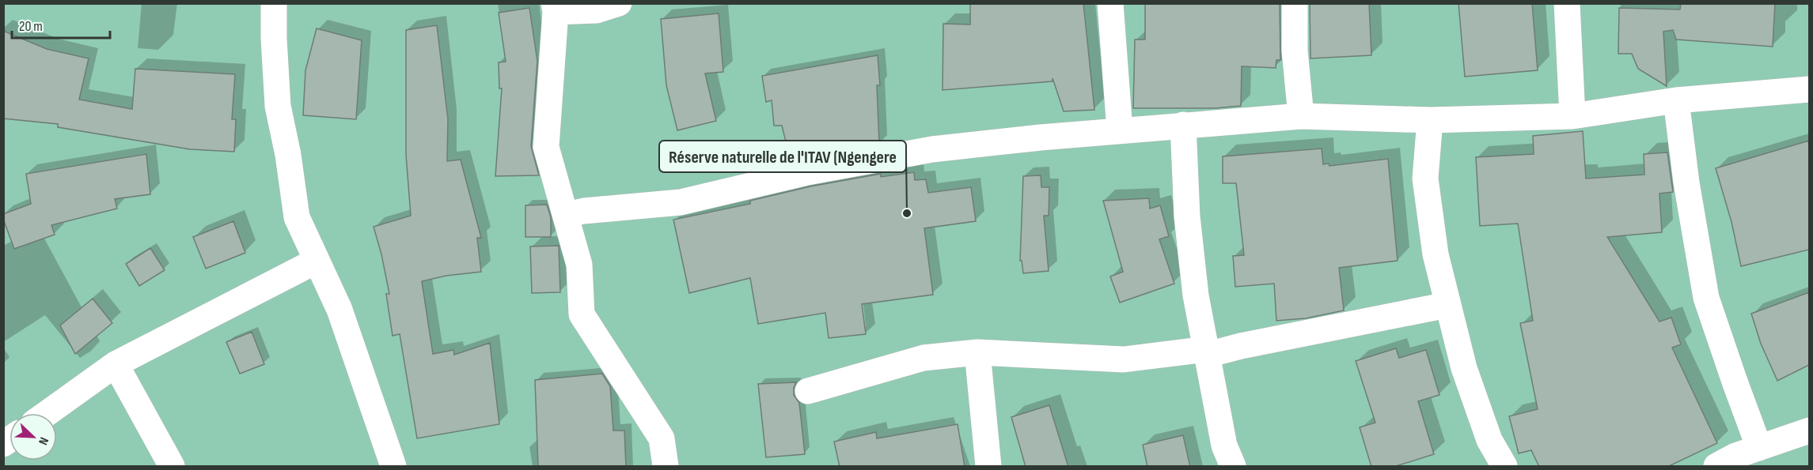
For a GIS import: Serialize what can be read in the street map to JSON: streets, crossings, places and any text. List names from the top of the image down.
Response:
{
  "places": ["Réserve naturelle de l'ITAV (Ngengere"],
  "scale_bar": "20 m",
  "north": "bottom right"
}
